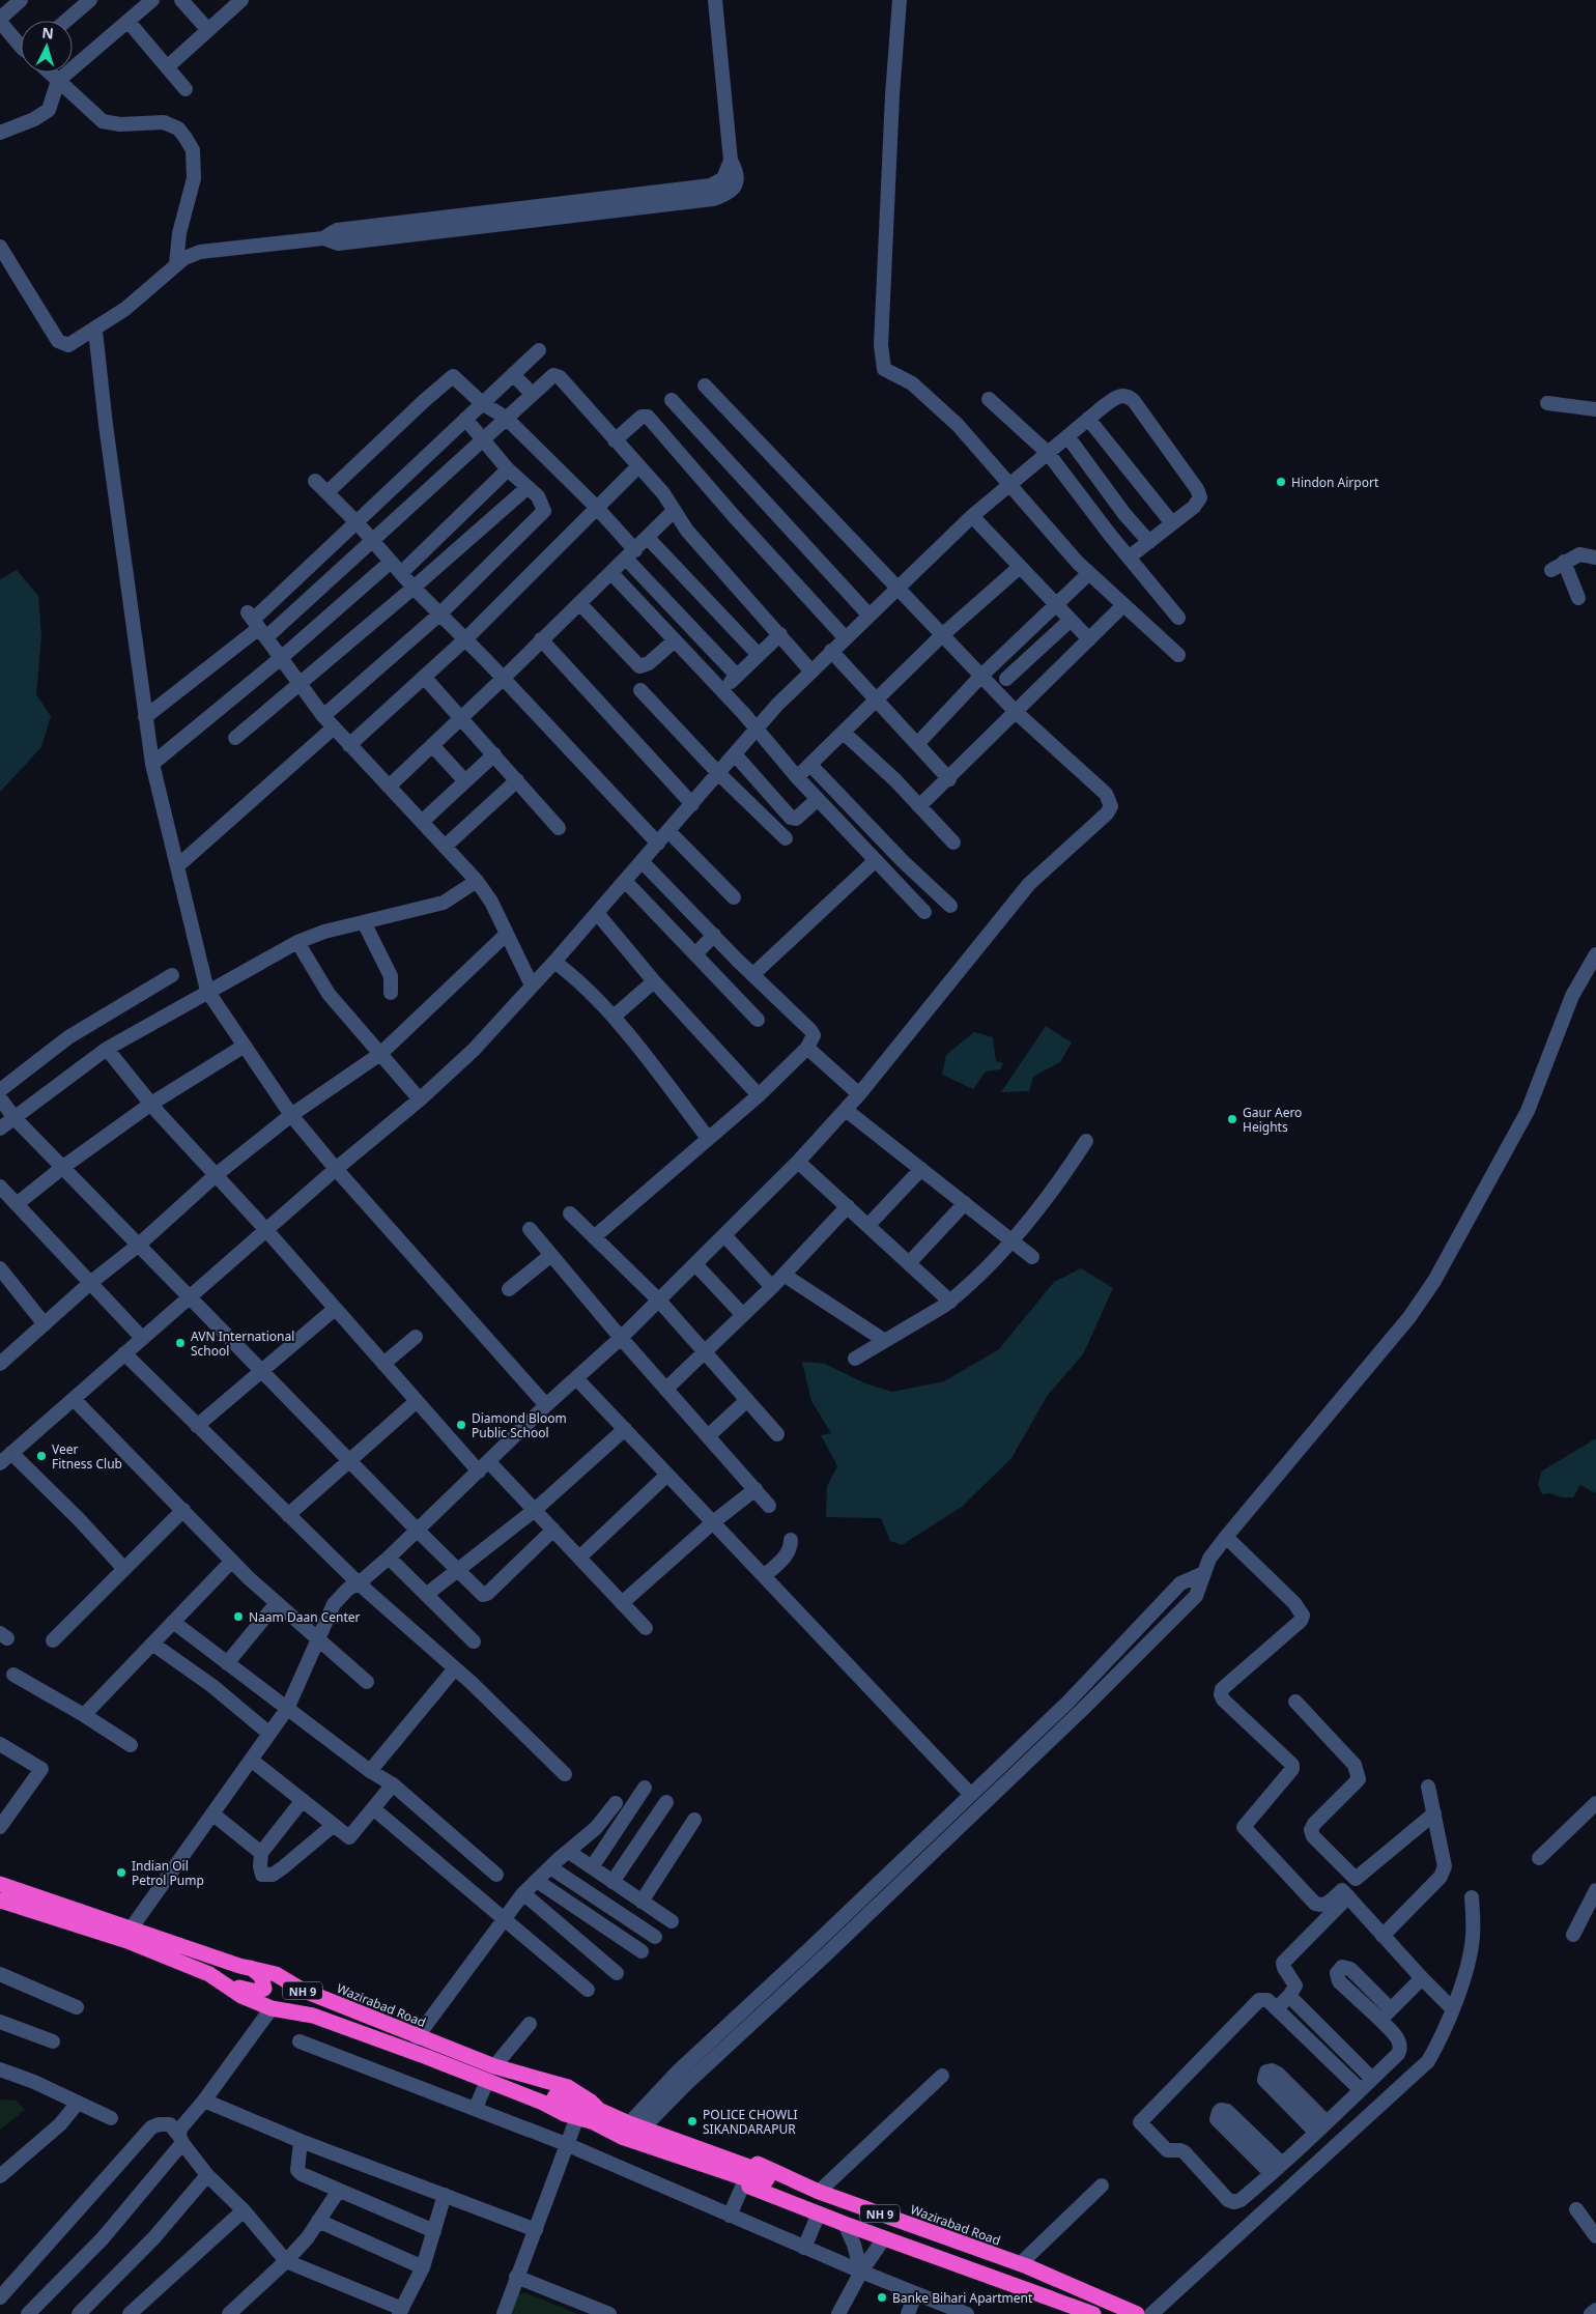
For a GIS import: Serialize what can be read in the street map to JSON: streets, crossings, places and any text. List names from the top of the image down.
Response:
{
  "streets": {
    "highway": ["NH 9", "Wazirabad Road"]
  },
  "places": [
    "Hindon Airport",
    "Gaur Aero Heights",
    "AVN International School",
    "Diamond Bloom Public School",
    "Veer Fitness Club",
    "Naam Daan Center",
    "Indian Oil Petrol Pump",
    "POLICE CHOWLI SIKANDARAPUR",
    "Banke Bihari Apartment"
  ],
  "north": "top"
}
